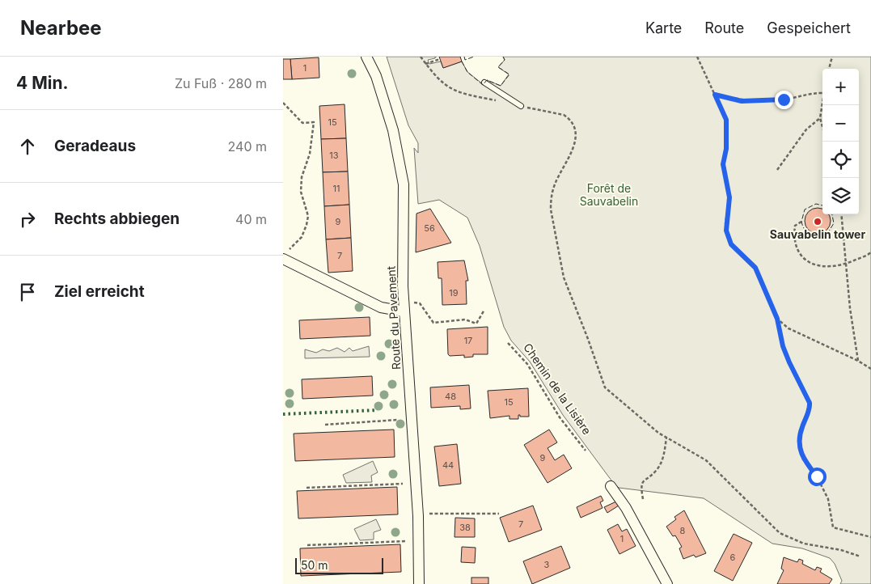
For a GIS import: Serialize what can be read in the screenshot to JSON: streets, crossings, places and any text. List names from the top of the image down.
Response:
{
  "streets": {
    "street": ["Route du Pavement"],
    "path": ["Chemin de la Lisière"]
  },
  "parks": ["Forêt de Sauvabelin"],
  "places": ["Sauvabelin tower"],
  "house_numbers": [
    "1",
    "15",
    "13",
    "11",
    "9",
    "56",
    "7",
    "19",
    "17",
    "48",
    "15",
    "9",
    "44",
    "7",
    "38",
    "8",
    "1",
    "6",
    "3"
  ],
  "scale_bar": "50 m",
  "page": {
    "header": "Nearbee",
    "nav": ["Karte", "Route", "Gespeichert"],
    "heading": ["4 Min.", "Zu Fuß · 280 m"],
    "map_buttons": ["+", "−"],
    "list": [
      ["Geradeaus", "240 m"],
      ["Rechts abbiegen", "40 m"],
      "Ziel erreicht"
    ],
    "scale": "50 m"
  }
}
